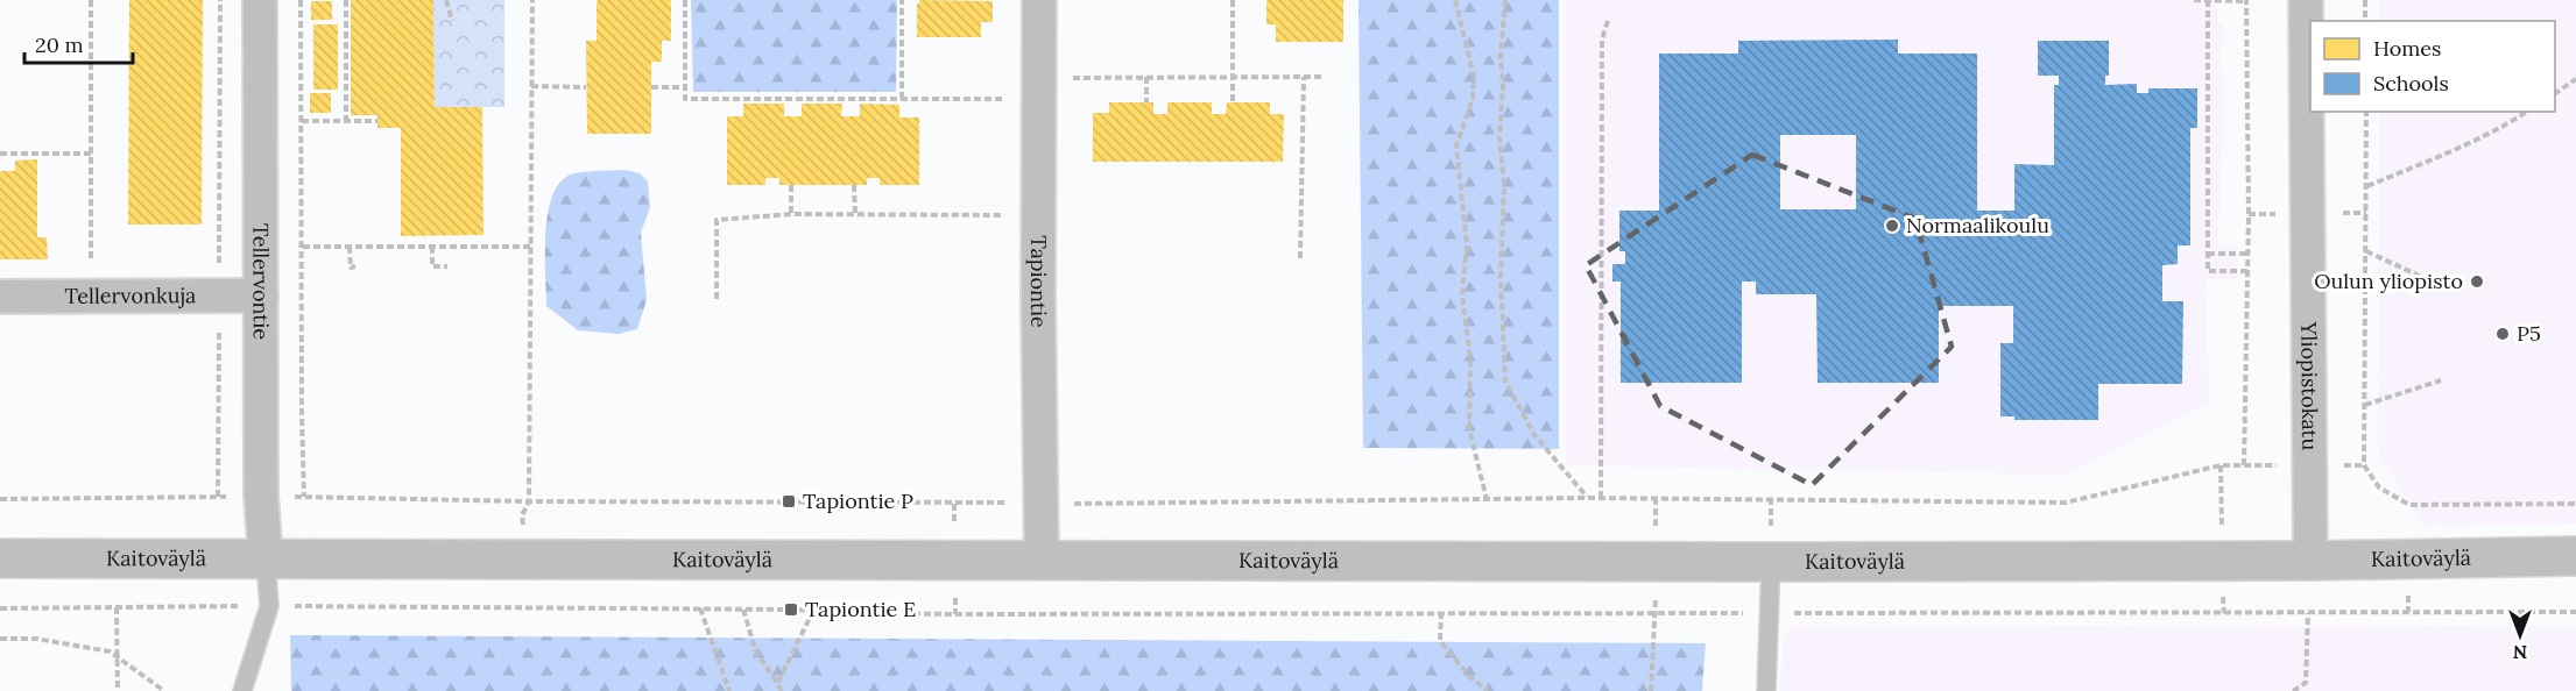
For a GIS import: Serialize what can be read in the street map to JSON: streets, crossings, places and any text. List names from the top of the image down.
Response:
{
  "streets": {
    "street": [
      "Tellervontie",
      "Tapiontie",
      "Tellervonkuja",
      "Yliopistokatu",
      "Kaitoväylä"
    ]
  },
  "crossings": [
    ["Tellervontie", "Tellervonkuja"],
    ["Tellervontie", "Kaitoväylä"],
    ["Tapiontie", "Kaitoväylä"],
    ["Yliopistokatu", "Kaitoväylä"]
  ],
  "places": {
    "other": ["Normaalikoulu", "Oulun yliopisto", "P5"],
    "transit": ["Tapiontie P", "Tapiontie E"]
  },
  "legend": ["Homes", "Schools"],
  "scale_bar": "20 m",
  "north": "bottom"
}
